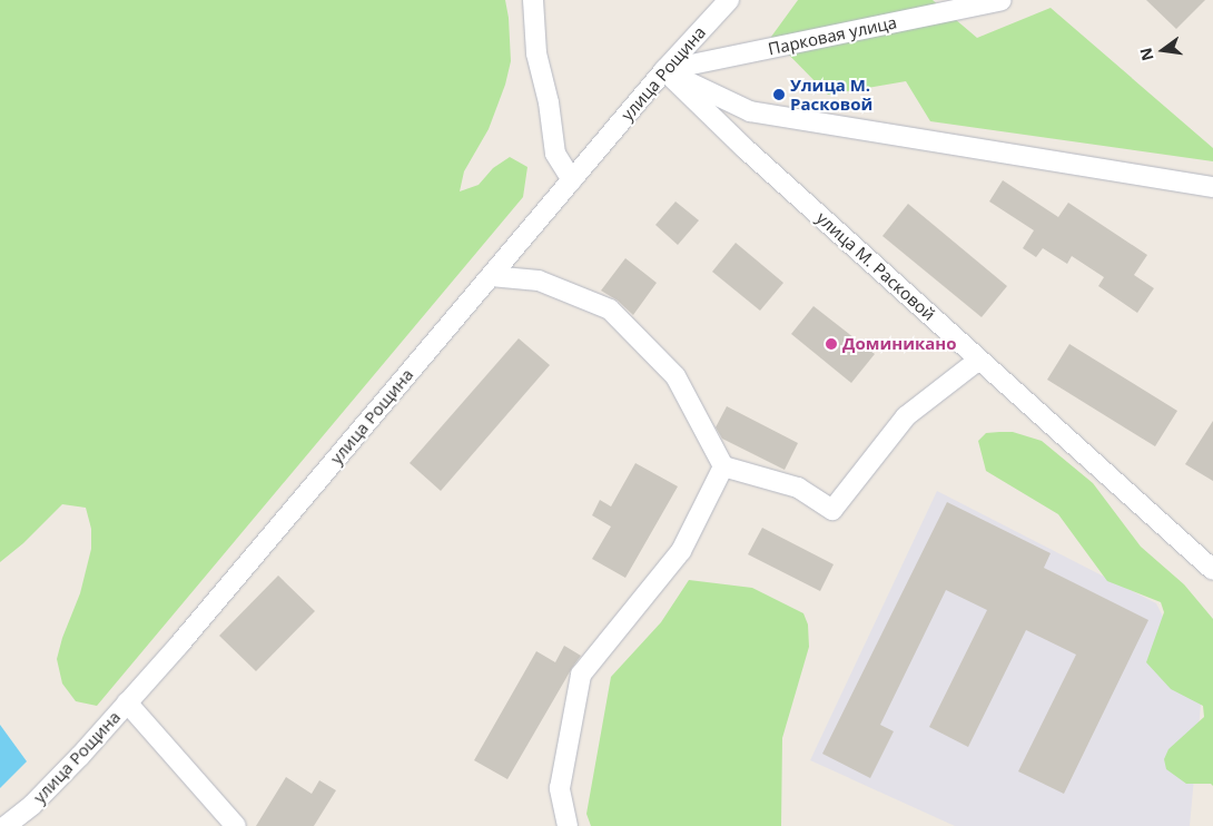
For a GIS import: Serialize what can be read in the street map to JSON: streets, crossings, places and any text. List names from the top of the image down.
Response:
{
  "streets": {
    "street": ["Парковая улица", "улица Рощина", "улица М. Расковой"]
  },
  "crossings": [
    ["Парковая улица", "улица Рощина"],
    ["Парковая улица", "улица М. Расковой"],
    ["улица Рощина", "улица М. Расковой"]
  ],
  "places": ["Улица М. Расковой", "Доминикано"],
  "north": "left"
}
